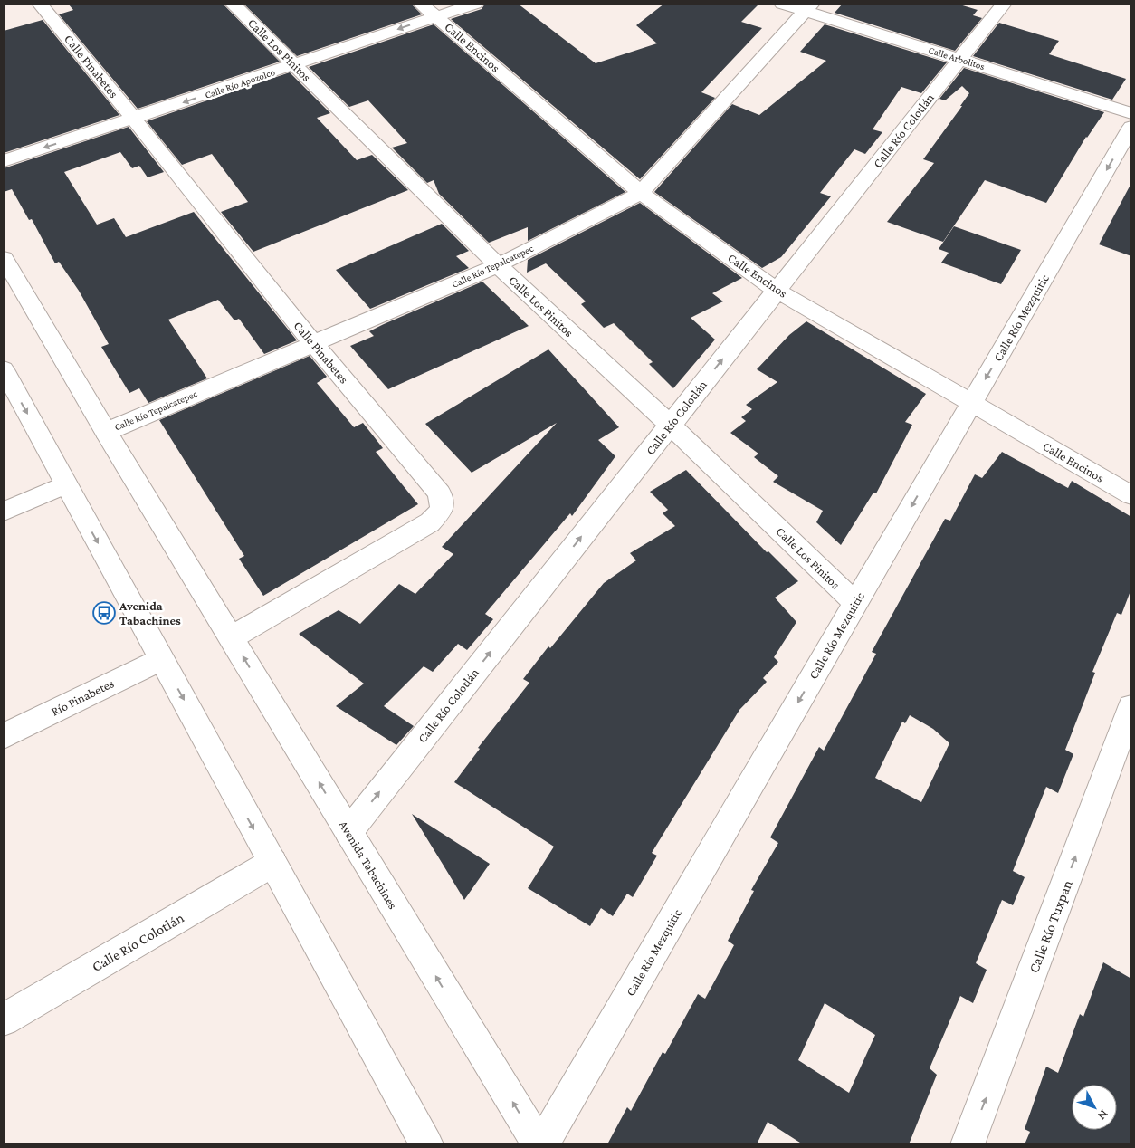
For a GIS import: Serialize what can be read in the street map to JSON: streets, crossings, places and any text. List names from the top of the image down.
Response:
{
  "streets": {
    "street": [
      "Calle Encinos",
      "Calle Los Pinitos",
      "Calle Arbolitos",
      "Calle Pinabetes",
      "Calle Río Apozolco",
      "Calle Río Colotlán",
      "Calle Río Tepalcatepec",
      "Calle Río Mezquitic",
      "Río Pinabetes",
      "Avenida Tabachines",
      "Calle Río Tuxpan"
    ]
  },
  "crossings": [
    ["Calle Encinos", "Calle Río Apozolco"],
    ["Calle Encinos", "Calle Río Colotlán"],
    ["Calle Encinos", "Calle Río Tepalcatepec"],
    ["Calle Encinos", "Calle Río Mezquitic"],
    ["Calle Los Pinitos", "Calle Río Apozolco"],
    ["Calle Los Pinitos", "Calle Río Colotlán"],
    ["Calle Los Pinitos", "Calle Río Tepalcatepec"],
    ["Calle Los Pinitos", "Calle Río Mezquitic"],
    ["Calle Arbolitos", "Calle Río Colotlán"],
    ["Calle Arbolitos", "Calle Río Tepalcatepec"],
    ["Calle Pinabetes", "Calle Río Apozolco"],
    ["Calle Pinabetes", "Calle Río Tepalcatepec"],
    ["Calle Pinabetes", "Avenida Tabachines"],
    ["Calle Río Colotlán", "Avenida Tabachines"],
    ["Calle Río Tepalcatepec", "Avenida Tabachines"]
  ],
  "one_way": [
    "Calle Río Apozolco",
    "Calle Río Colotlán",
    "Calle Río Mezquitic",
    "Calle Río Tuxpan"
  ],
  "places": {
    "bus stop": ["Avenida Tabachines"]
  },
  "north": "bottom right"
}
